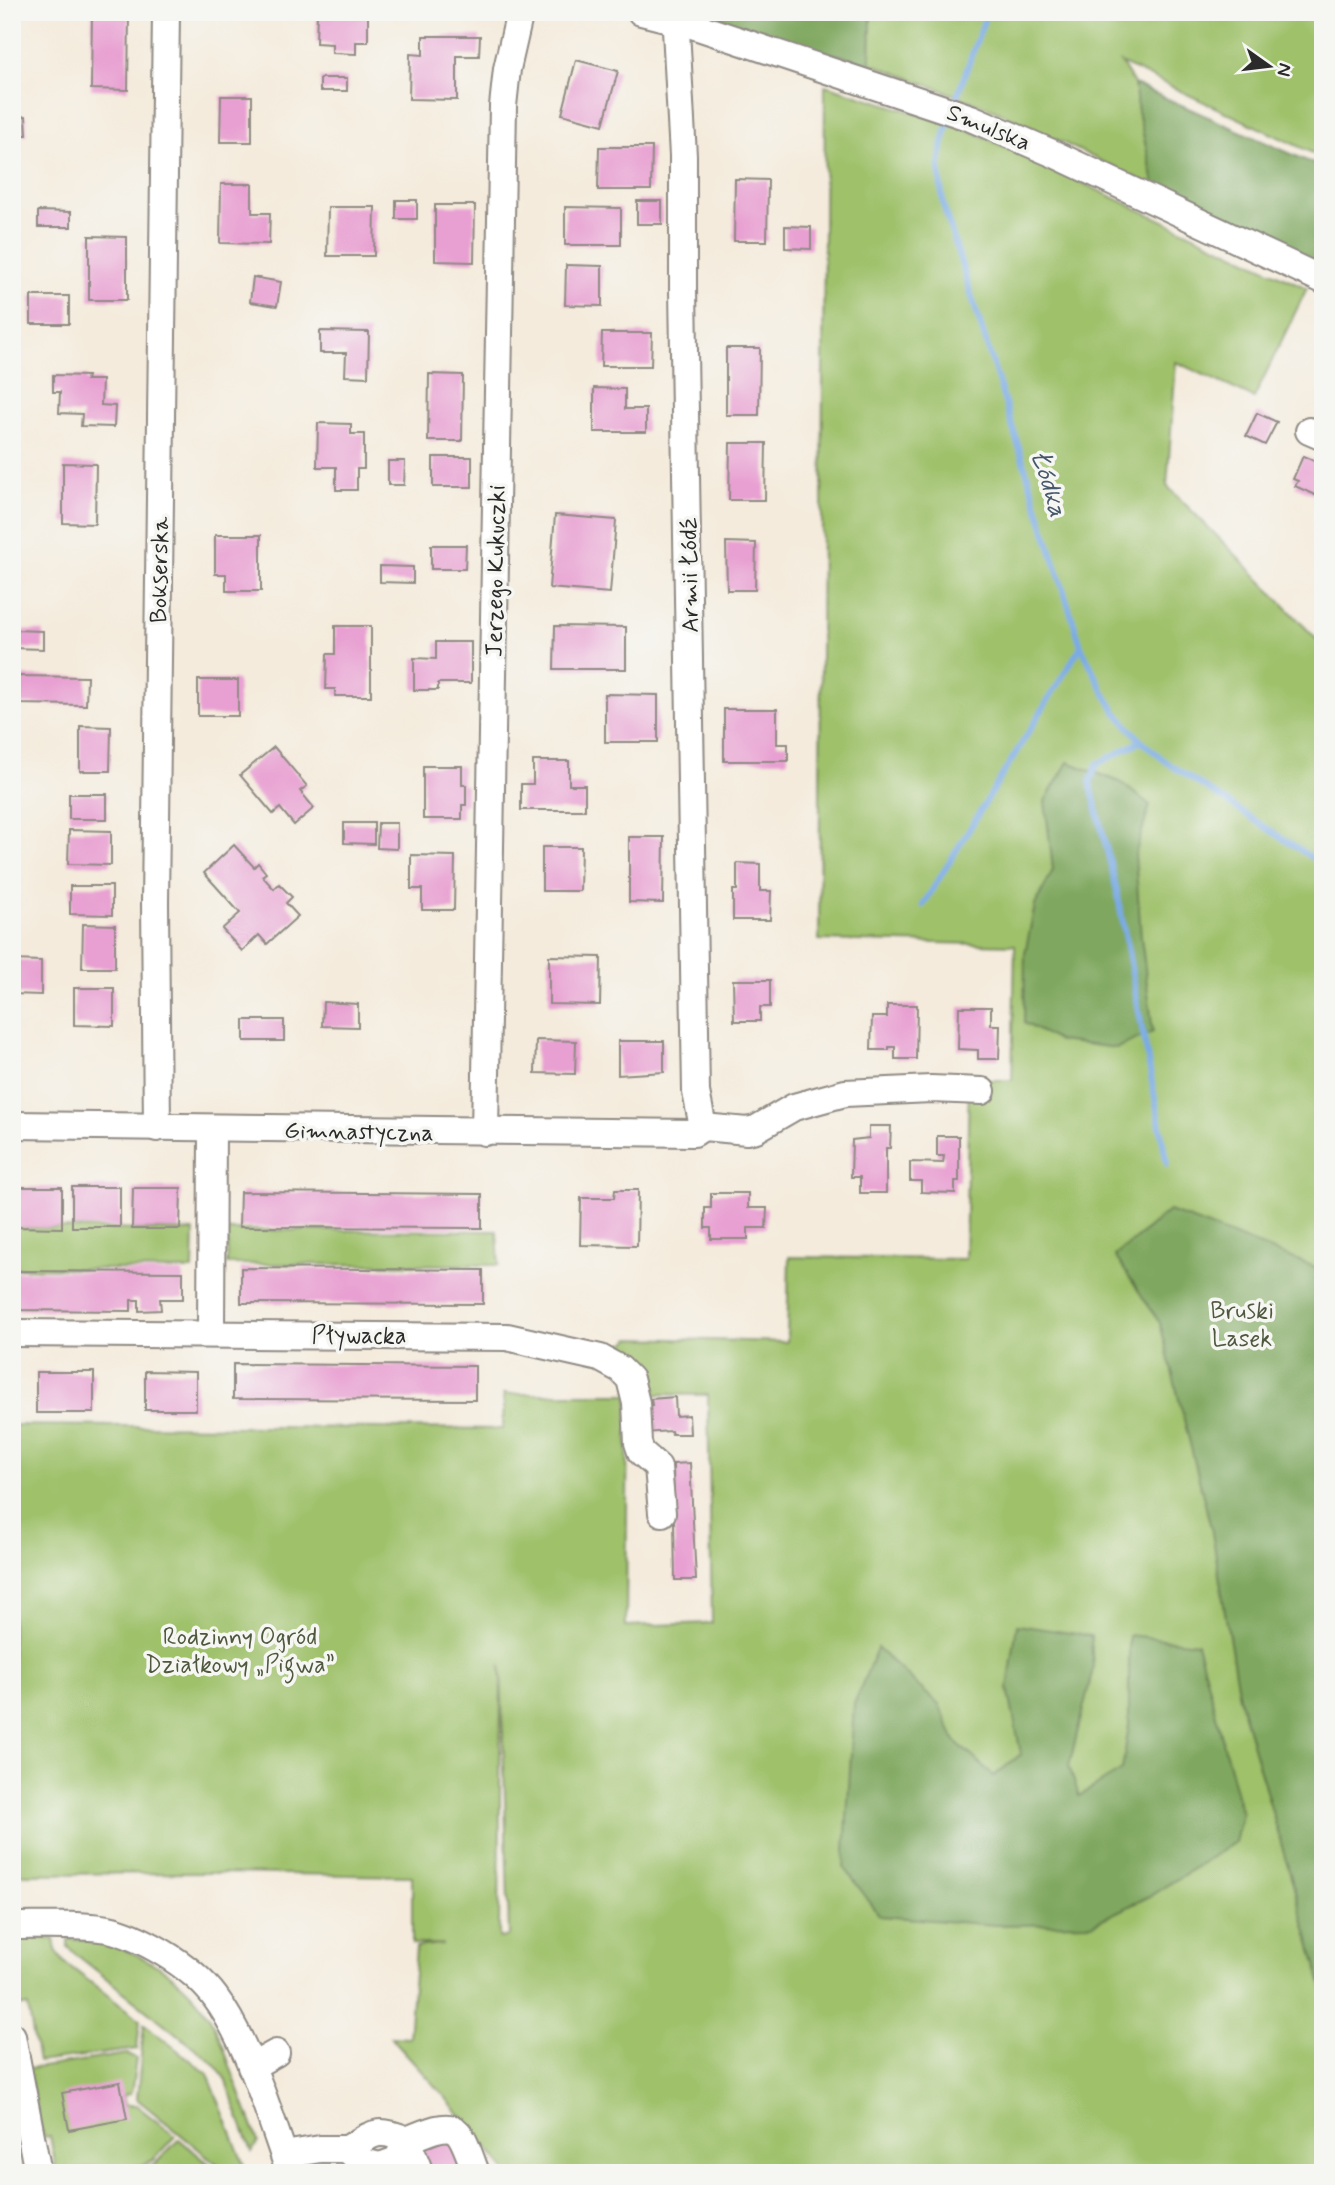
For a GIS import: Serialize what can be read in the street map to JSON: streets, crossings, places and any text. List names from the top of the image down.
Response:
{
  "streets": {
    "street": [
      "Smulska",
      "Bokserska",
      "Jerzego Kukuczki",
      "Armii Łódź",
      "Gimnastyczna",
      "Pływacka"
    ]
  },
  "crossings": [
    ["Smulska", "Armii Łódź"],
    ["Bokserska", "Gimnastyczna"],
    ["Jerzego Kukuczki", "Gimnastyczna"],
    ["Armii Łódź", "Gimnastyczna"]
  ],
  "water": ["Łódka"],
  "parks": ["Bruski Lasek", "Rodzinny Ogród Działkowy „Pigwa”"],
  "north": "right"
}
